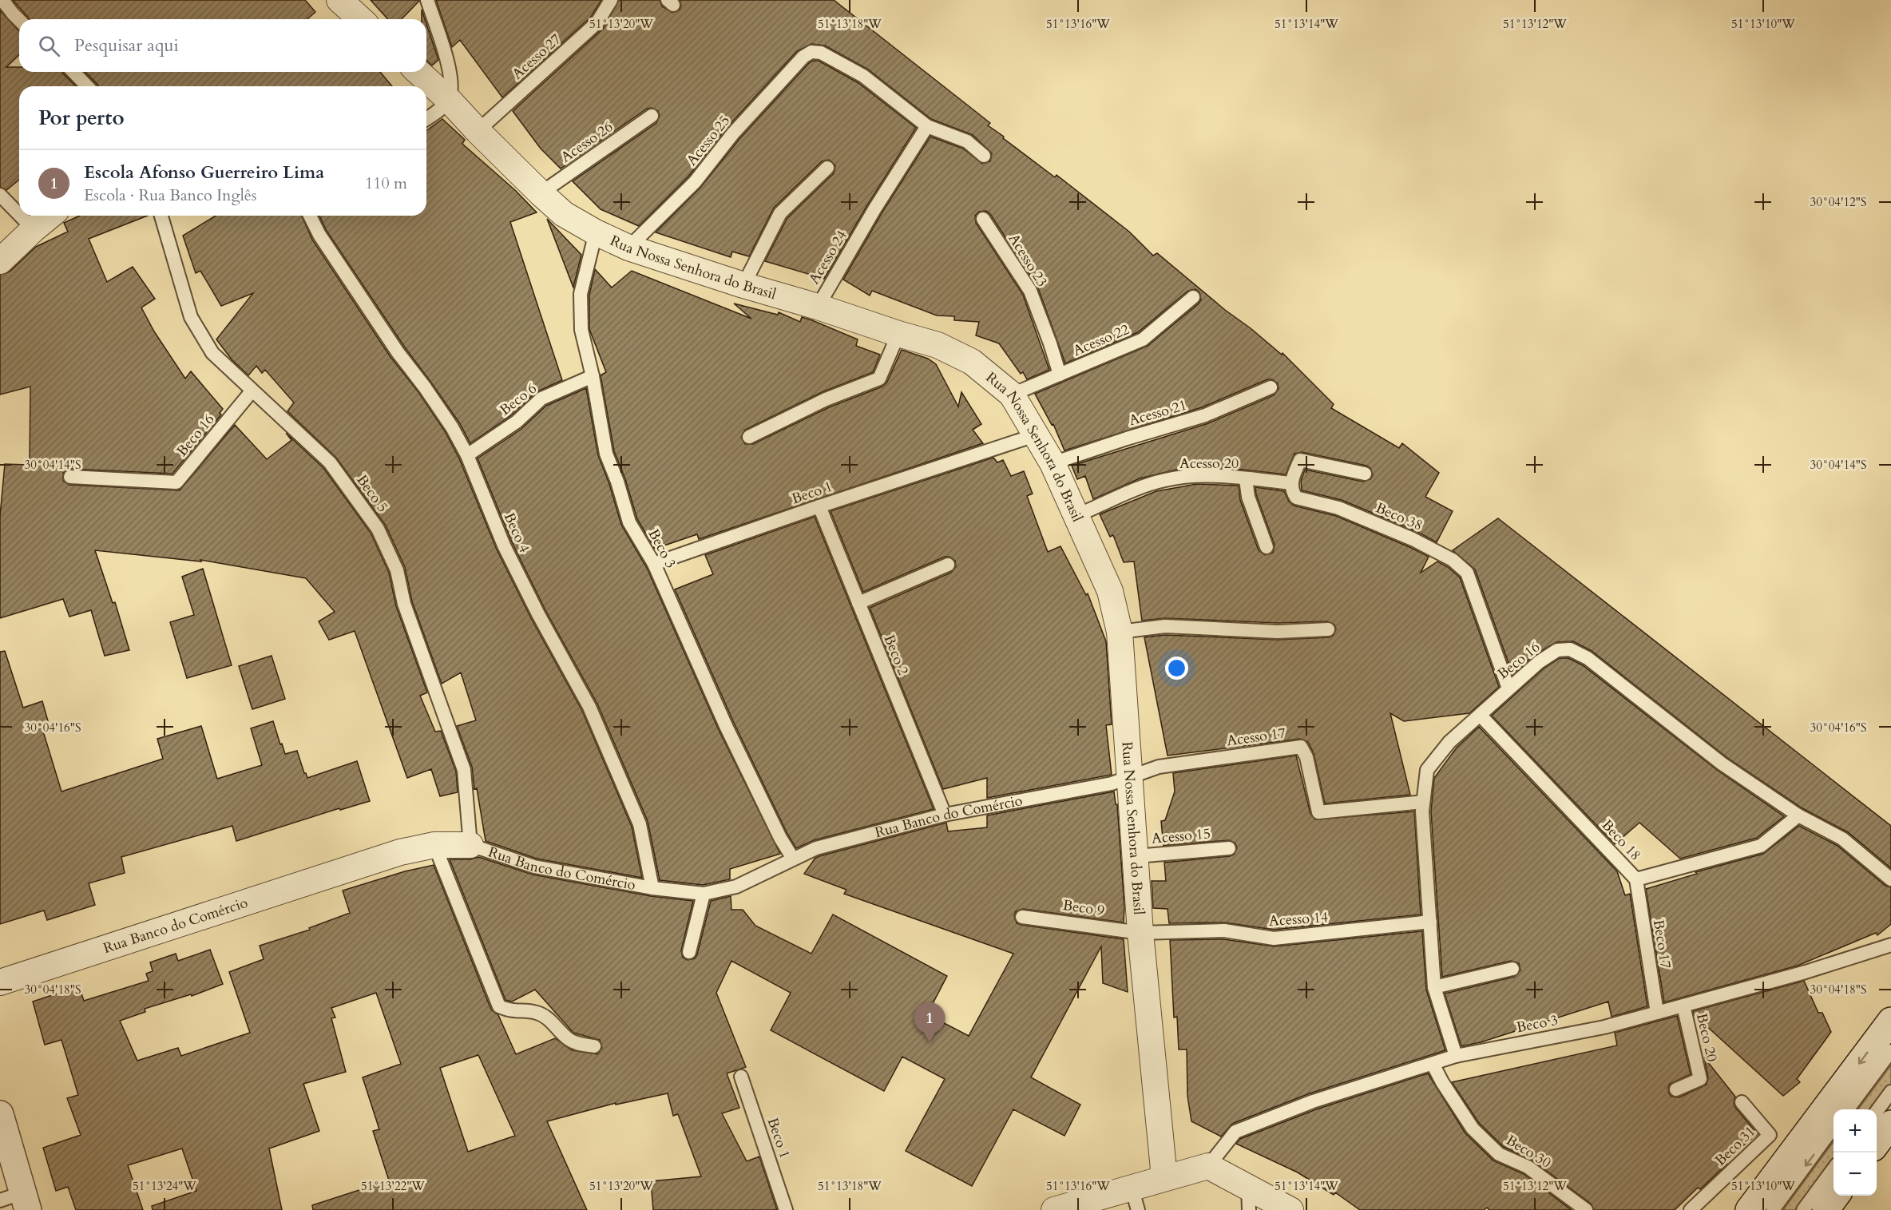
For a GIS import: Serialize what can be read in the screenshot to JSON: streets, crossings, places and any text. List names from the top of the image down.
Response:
{
  "streets": {
    "street": ["Rua Nossa Senhora do Brasil", "Rua Banco do Comércio"],
    "lane": [
      "Acesso 27",
      "Acesso 25",
      "Acesso 26",
      "Acesso 24",
      "Acesso 23",
      "Acesso 22",
      "Beco 6",
      "Acesso 21",
      "Beco 16",
      "Acesso 20",
      "Beco 1",
      "Beco 5",
      "Beco 38",
      "Beco 4",
      "Beco 3",
      "Beco 2",
      "Acesso 17",
      "Acesso 15",
      "Beco 18",
      "Beco 9",
      "Acesso 14",
      "Beco 17",
      "Beco 20",
      "Beco 31",
      "Beco 30"
    ]
  },
  "crossings": [
    ["Acesso 27", "Rua Nossa Senhora do Brasil"],
    ["Acesso 25", "Acesso 24"],
    ["Acesso 25", "Rua Nossa Senhora do Brasil"],
    ["Acesso 26", "Rua Nossa Senhora do Brasil"],
    ["Acesso 24", "Rua Nossa Senhora do Brasil"],
    ["Acesso 23", "Acesso 22"],
    ["Rua Nossa Senhora do Brasil", "Acesso 22"],
    ["Rua Nossa Senhora do Brasil", "Acesso 21"],
    ["Rua Nossa Senhora do Brasil", "Acesso 20"],
    ["Rua Nossa Senhora do Brasil", "Beco 1"],
    ["Rua Nossa Senhora do Brasil", "Beco 3"],
    ["Rua Nossa Senhora do Brasil", "Acesso 17"],
    ["Rua Nossa Senhora do Brasil", "Rua Banco do Comércio"],
    ["Rua Nossa Senhora do Brasil", "Acesso 15"],
    ["Rua Nossa Senhora do Brasil", "Beco 9"],
    ["Rua Nossa Senhora do Brasil", "Acesso 14"],
    ["Beco 6", "Beco 4"],
    ["Beco 6", "Beco 3"],
    ["Beco 16", "Beco 5"],
    ["Beco 16", "Beco 38"],
    ["Beco 16", "Beco 3"],
    ["Beco 16", "Acesso 17"],
    ["Beco 16", "Beco 18"],
    ["Beco 16", "Acesso 14"],
    ["Acesso 20", "Beco 38"],
    ["Beco 1", "Beco 3"],
    ["Beco 1", "Beco 2"],
    ["Beco 5", "Rua Banco do Comércio"],
    ["Beco 4", "Rua Banco do Comércio"],
    ["Beco 3", "Rua Banco do Comércio"],
    ["Beco 3", "Beco 17"],
    ["Beco 3", "Beco 20"],
    ["Beco 3", "Beco 30"],
    ["Beco 2", "Rua Banco do Comércio"],
    ["Acesso 17", "Rua Banco do Comércio"],
    ["Beco 18", "Beco 17"],
    ["Beco 9", "Acesso 14"]
  ],
  "page": {
    "search": "Pesquisar aqui",
    "heading": "Por perto",
    "list": [
      {
        "mark": "1",
        "name": "Escola Afonso Guerreiro Lima",
        "note": "Escola · Rua Banco Inglês",
        "value": "110 m"
      }
    ],
    "pins": "1",
    "map_buttons": ["+", "−"]
  },
  "coordinates": [
    "51°13'20\"W",
    "51°13'18\"W",
    "51°13'16\"W",
    "51°13'14\"W",
    "51°13'12\"W",
    "51°13'10\"W",
    "30°04'12\"S",
    "30°04'14\"S",
    "30°04'16\"S",
    "30°04'18\"S",
    "51°13'24\"W",
    "51°13'22\"W"
  ]
}
